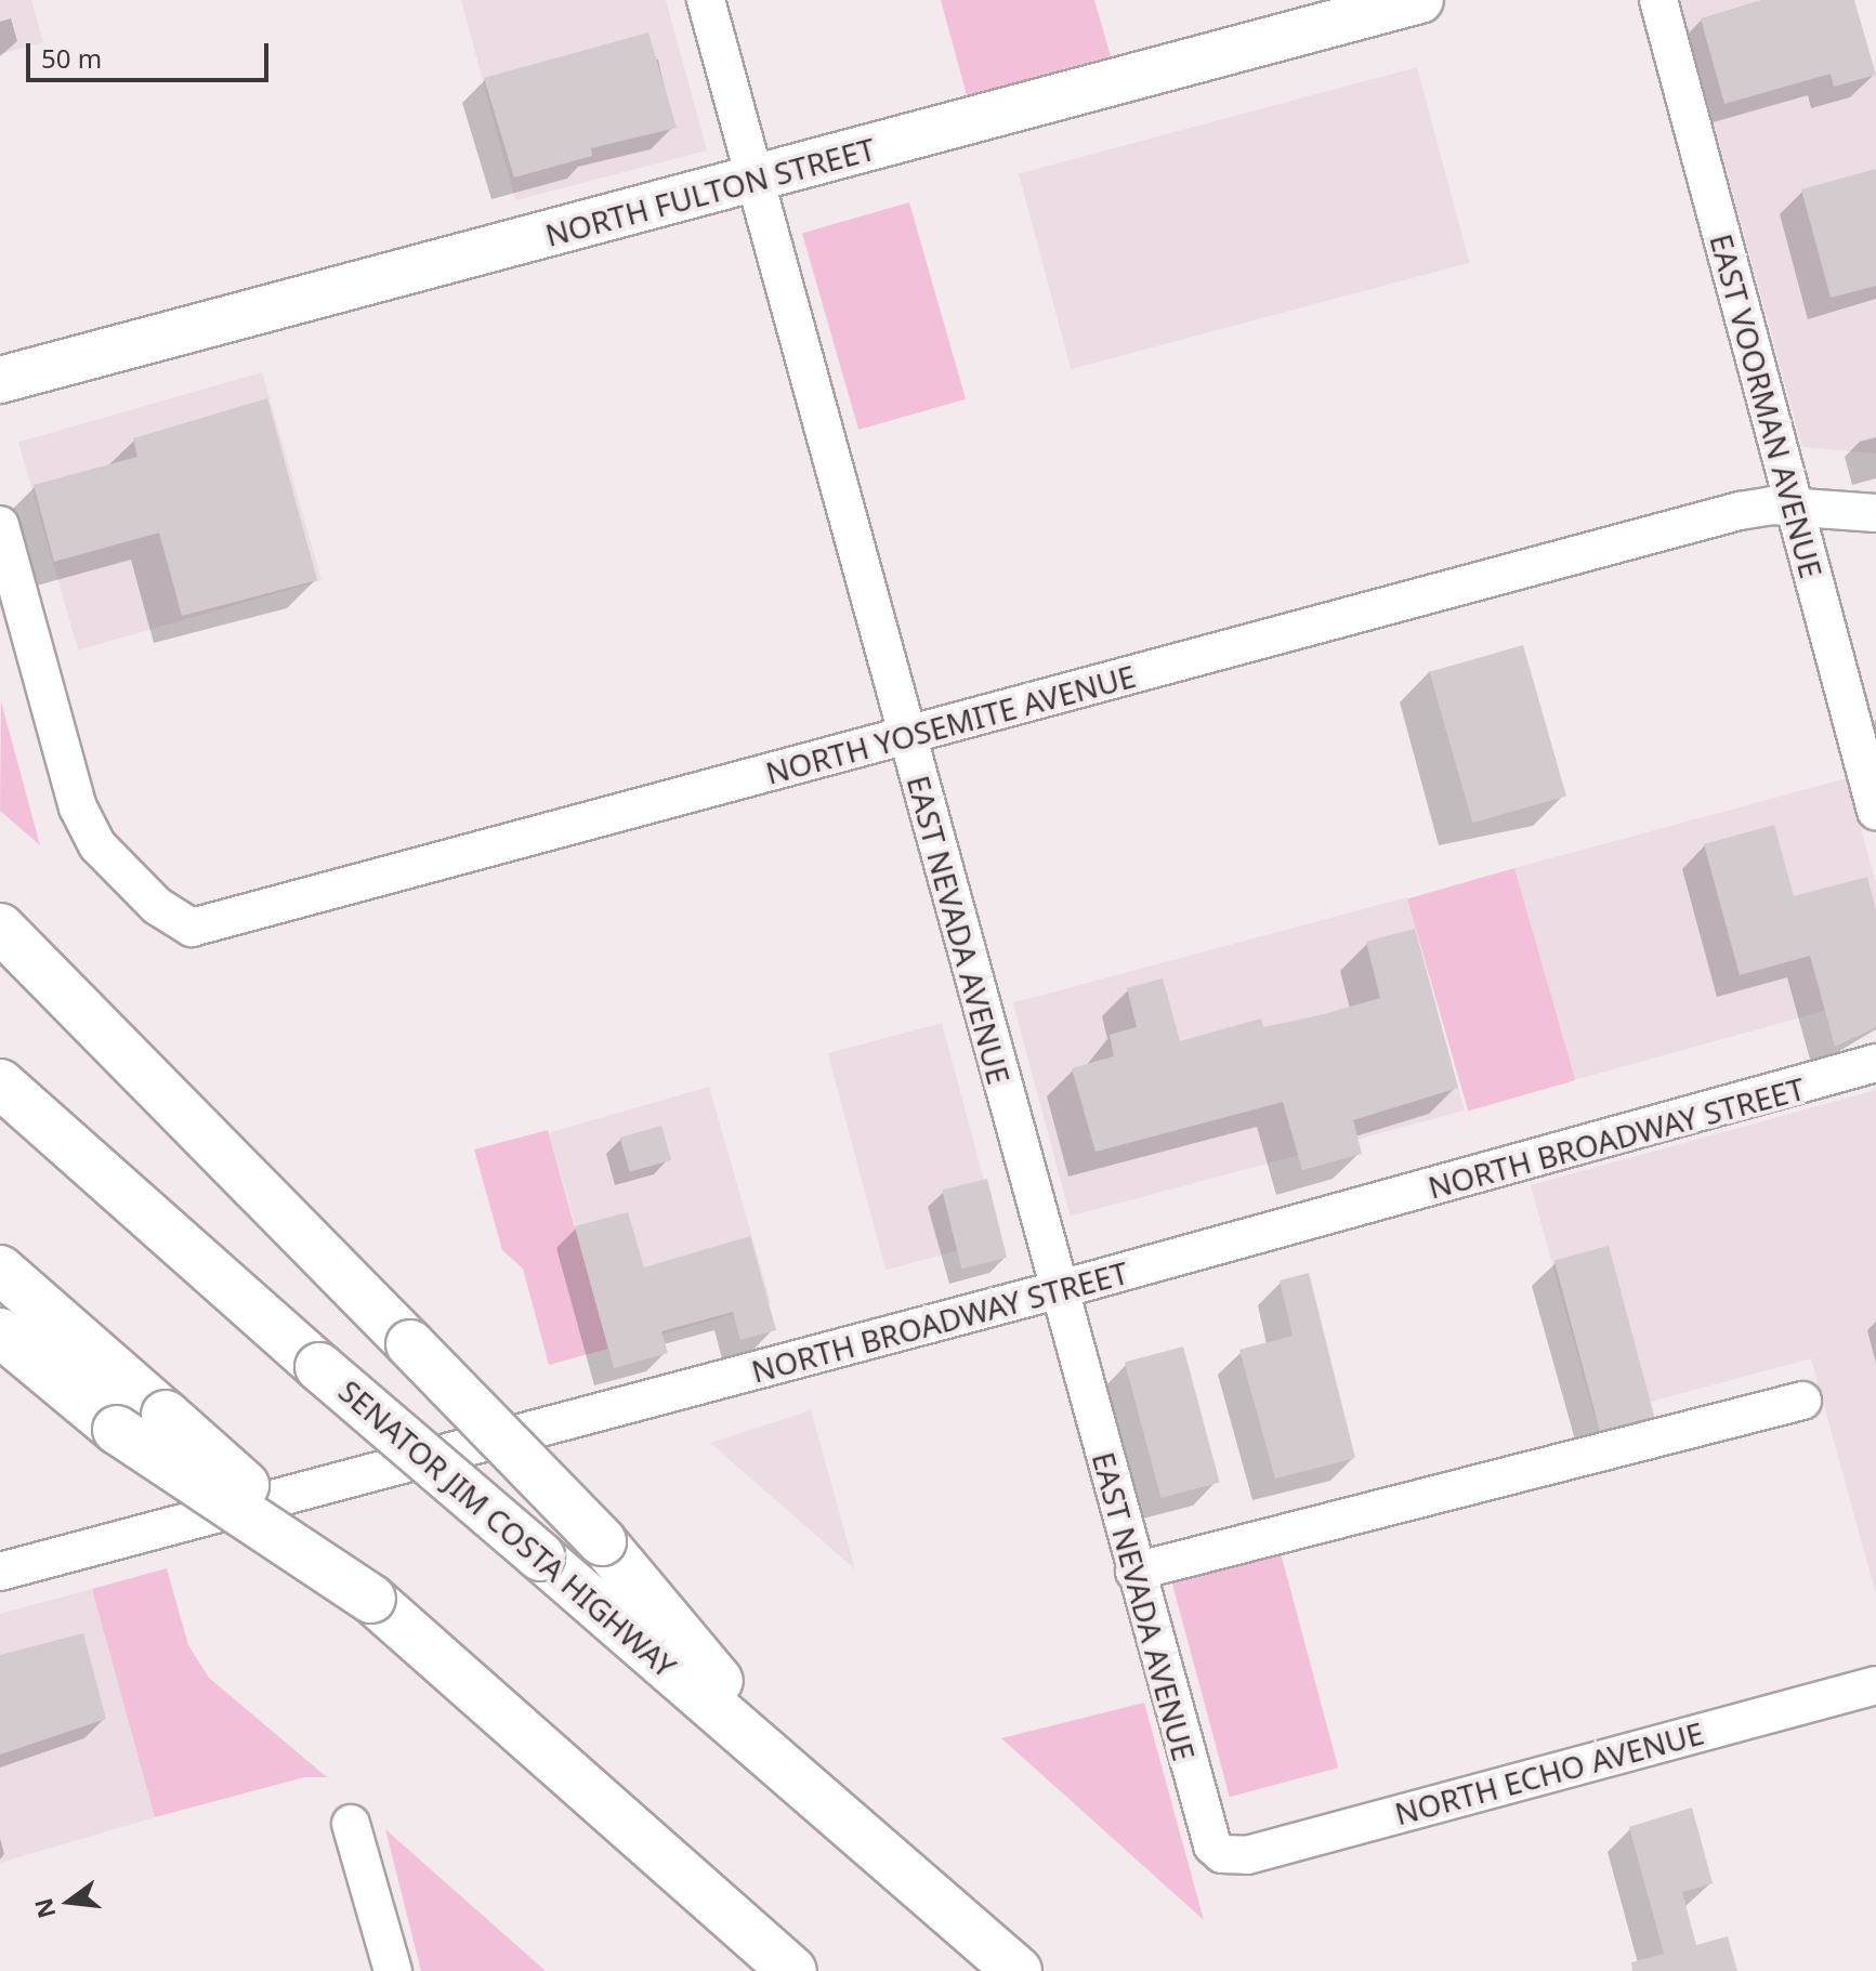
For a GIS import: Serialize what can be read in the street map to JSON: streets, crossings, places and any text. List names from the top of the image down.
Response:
{
  "streets": {
    "highway": ["SENATOR JIM COSTA HIGHWAY"],
    "main road": ["NORTH FULTON STREET"],
    "street": [
      "EAST VOORMAN AVENUE",
      "NORTH YOSEMITE AVENUE",
      "EAST NEVADA AVENUE",
      "NORTH BROADWAY STREET",
      "NORTH ECHO AVENUE"
    ]
  },
  "crossings": [
    ["NORTH FULTON STREET", "EAST NEVADA AVENUE"],
    ["EAST VOORMAN AVENUE", "NORTH YOSEMITE AVENUE"],
    ["NORTH YOSEMITE AVENUE", "EAST NEVADA AVENUE"],
    ["EAST NEVADA AVENUE", "NORTH BROADWAY STREET"],
    ["EAST NEVADA AVENUE", "NORTH ECHO AVENUE"]
  ],
  "scale_bar": "50 m",
  "north": "left"
}
